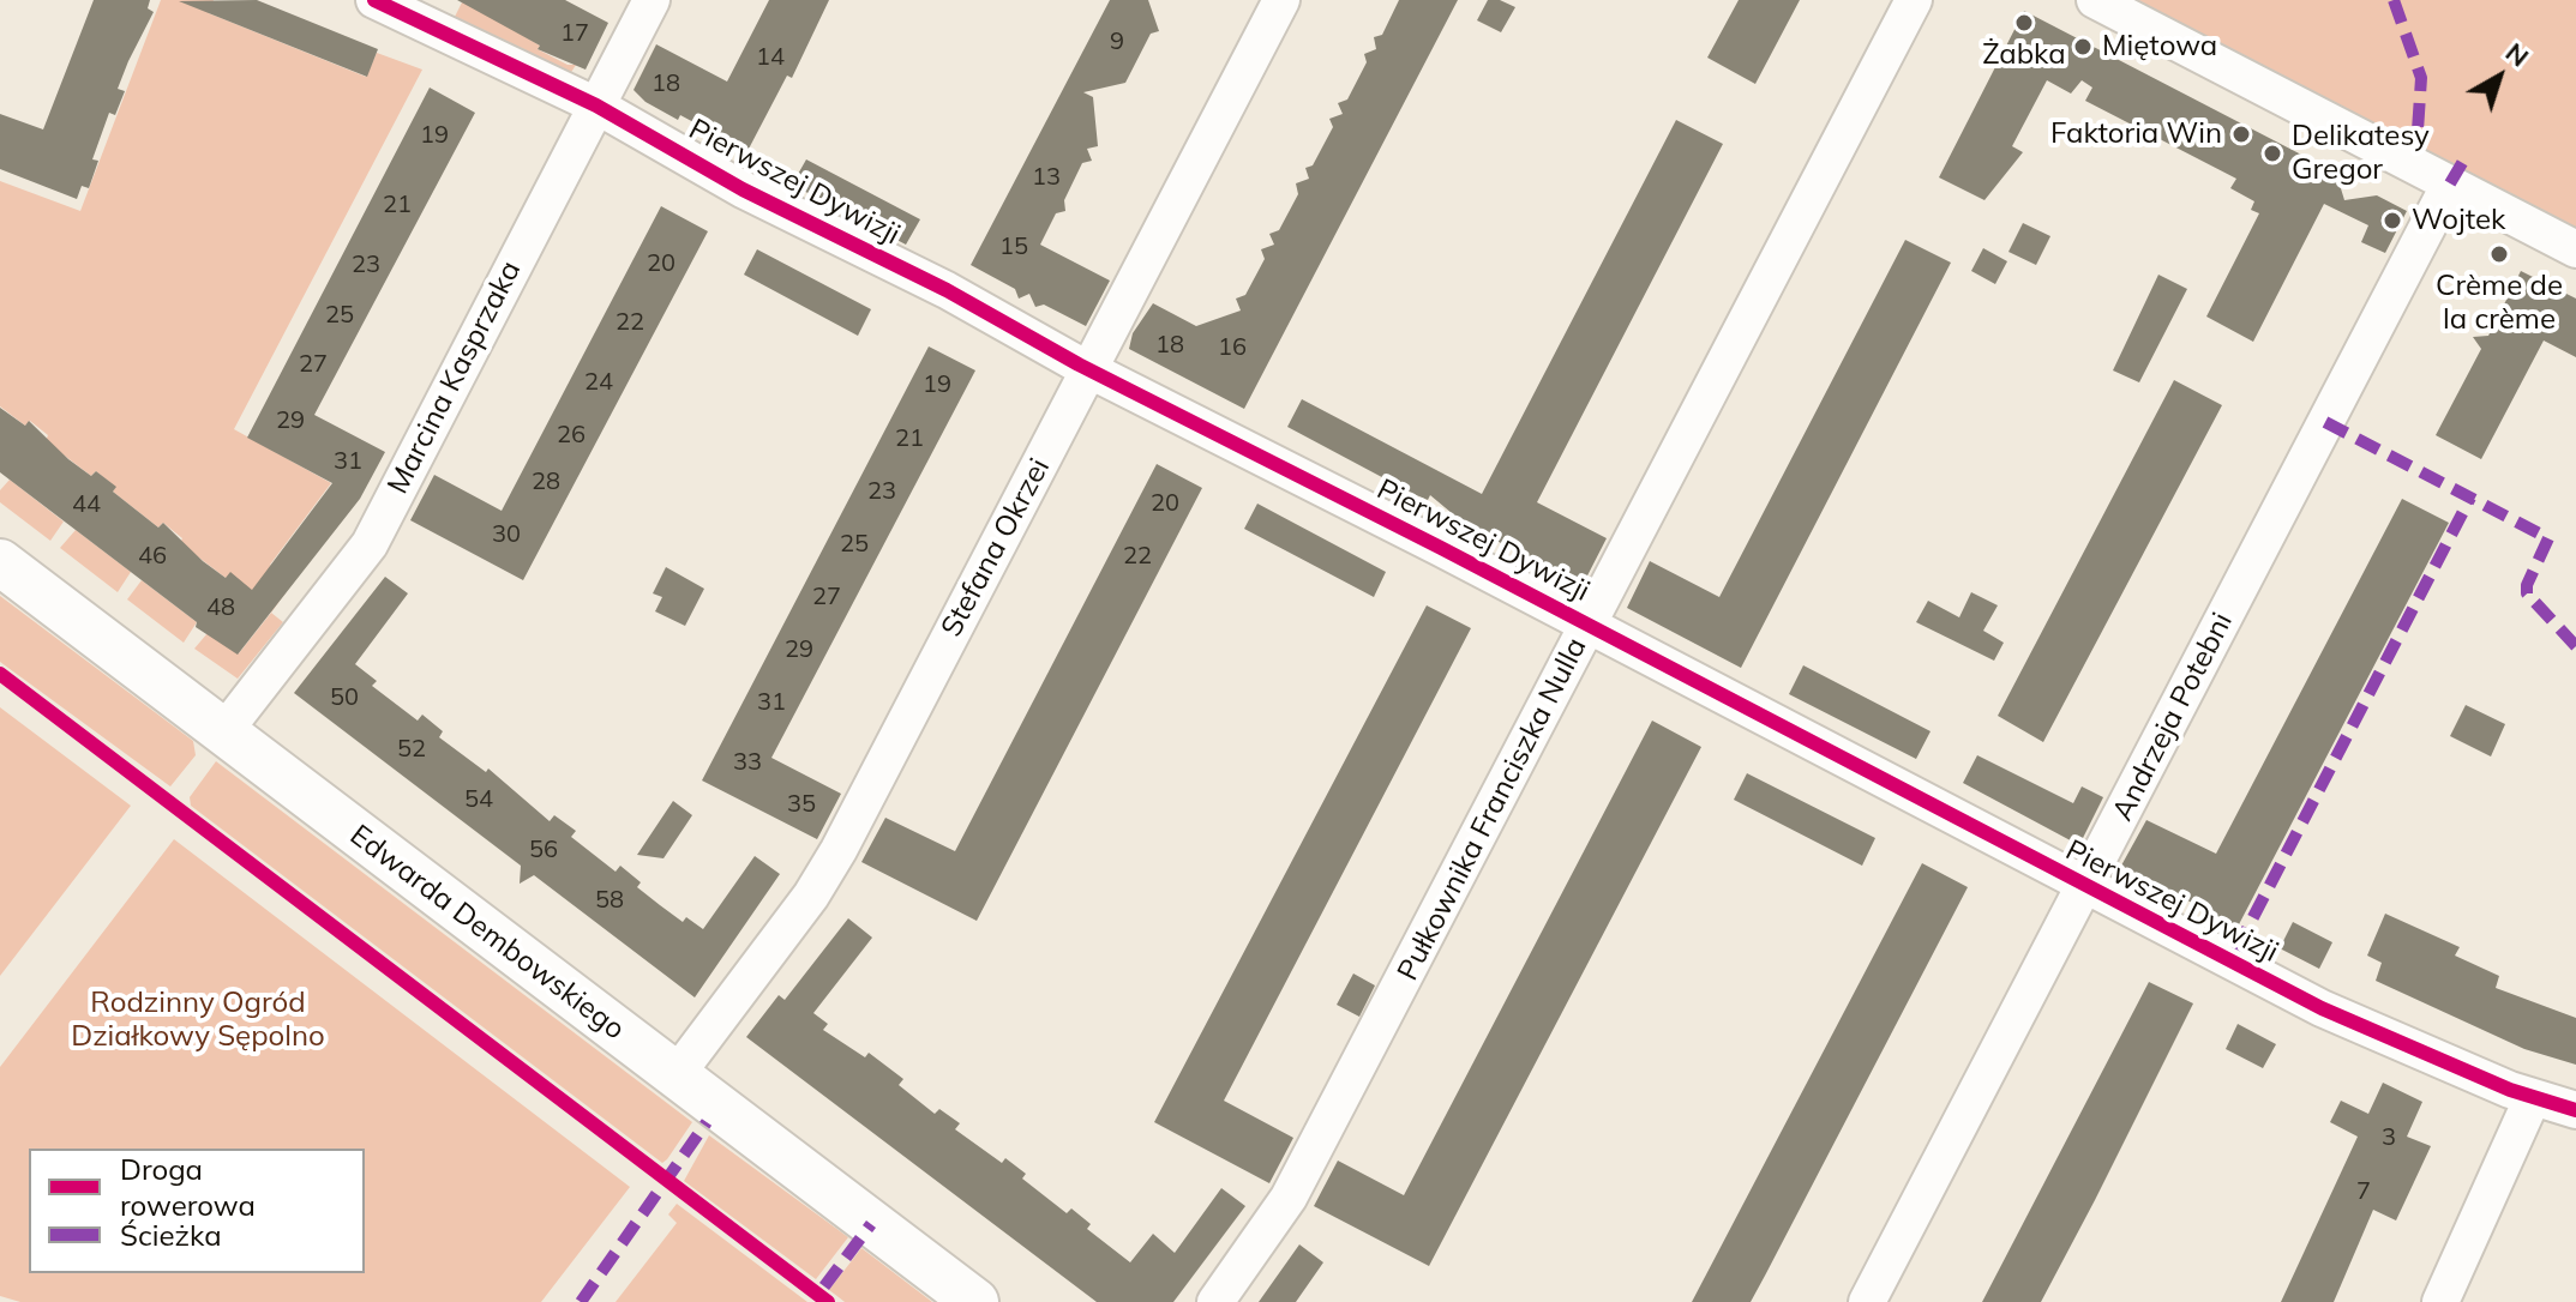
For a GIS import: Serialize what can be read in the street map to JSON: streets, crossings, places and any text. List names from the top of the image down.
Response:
{
  "streets": {
    "street": [
      "Pierwszej Dywizji",
      "Marcina Kasprzaka",
      "Stefana Okrzei",
      "Andrzeja Potebni",
      "Pułkownika Franciszka Nulla",
      "Edwarda Dembowskiego"
    ]
  },
  "crossings": [
    ["Pierwszej Dywizji", "Marcina Kasprzaka"],
    ["Pierwszej Dywizji", "Stefana Okrzei"],
    ["Pierwszej Dywizji", "Andrzeja Potebni"],
    ["Pierwszej Dywizji", "Pułkownika Franciszka Nulla"],
    ["Marcina Kasprzaka", "Edwarda Dembowskiego"],
    ["Stefana Okrzei", "Edwarda Dembowskiego"]
  ],
  "parks": ["Rodzinny Ogród Działkowy Sępolno"],
  "places": [
    "Żabka",
    "Miętowa",
    "Faktoria Win",
    "Delikatesy Gregor",
    "Wojtek",
    "Crème de la crème"
  ],
  "house_numbers": [
    "17",
    "9",
    "14",
    "18",
    "19",
    "13",
    "21",
    "15",
    "20",
    "23",
    "25",
    "22",
    "18",
    "16",
    "27",
    "24",
    "19",
    "29",
    "26",
    "21",
    "31",
    "28",
    "23",
    "20",
    "44",
    "30",
    "25",
    "46",
    "22",
    "27",
    "48",
    "29",
    "50",
    "31",
    "52",
    "33",
    "54",
    "35",
    "56",
    "58",
    "3",
    "7"
  ],
  "legend": ["Droga rowerowa", "Ścieżka"],
  "north": "top right"
}
